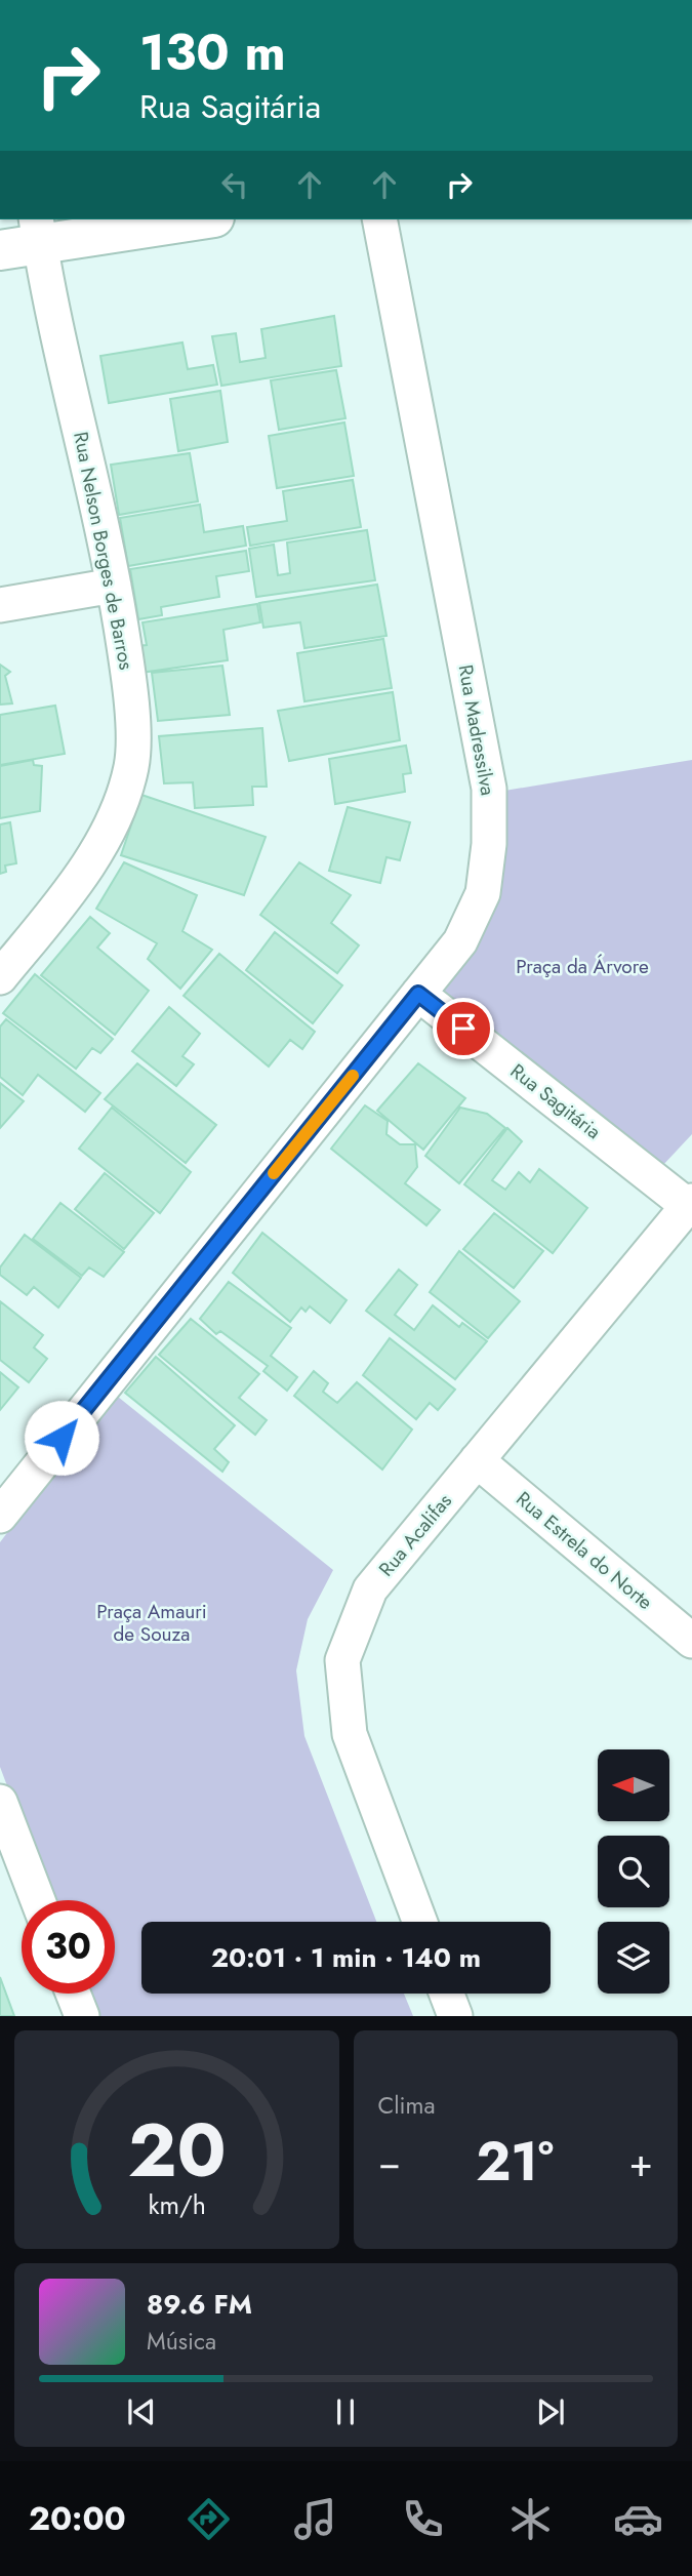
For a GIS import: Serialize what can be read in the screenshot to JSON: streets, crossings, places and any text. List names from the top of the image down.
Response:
{
  "streets": {
    "street": [
      "Rua Nelson Borges de Barros",
      "Rua Madressilva",
      "Rua Sagitária",
      "Rua Acalifas",
      "Rua Estrela do Norte"
    ]
  },
  "crossings": [
    ["Rua Madressilva", "Rua Sagitária"],
    ["Rua Sagitária", "Rua Acalifas"],
    ["Rua Acalifas", "Rua Estrela do Norte"]
  ],
  "parks": ["Praça da Árvore", "Praça Amauri de Souza"],
  "north": "left",
  "page": {
    "turn": ["130 m", "Rua Sagitária"],
    "limit": "30",
    "trip": "20:01 · 1 min · 140 m",
    "tile": "Clima",
    "heat": ["−", "21°", "+"],
    "song": ["89.6 FM", "Música"],
    "tabs": "20:00",
    "gauge": ["20", "km/h"]
  }
}
